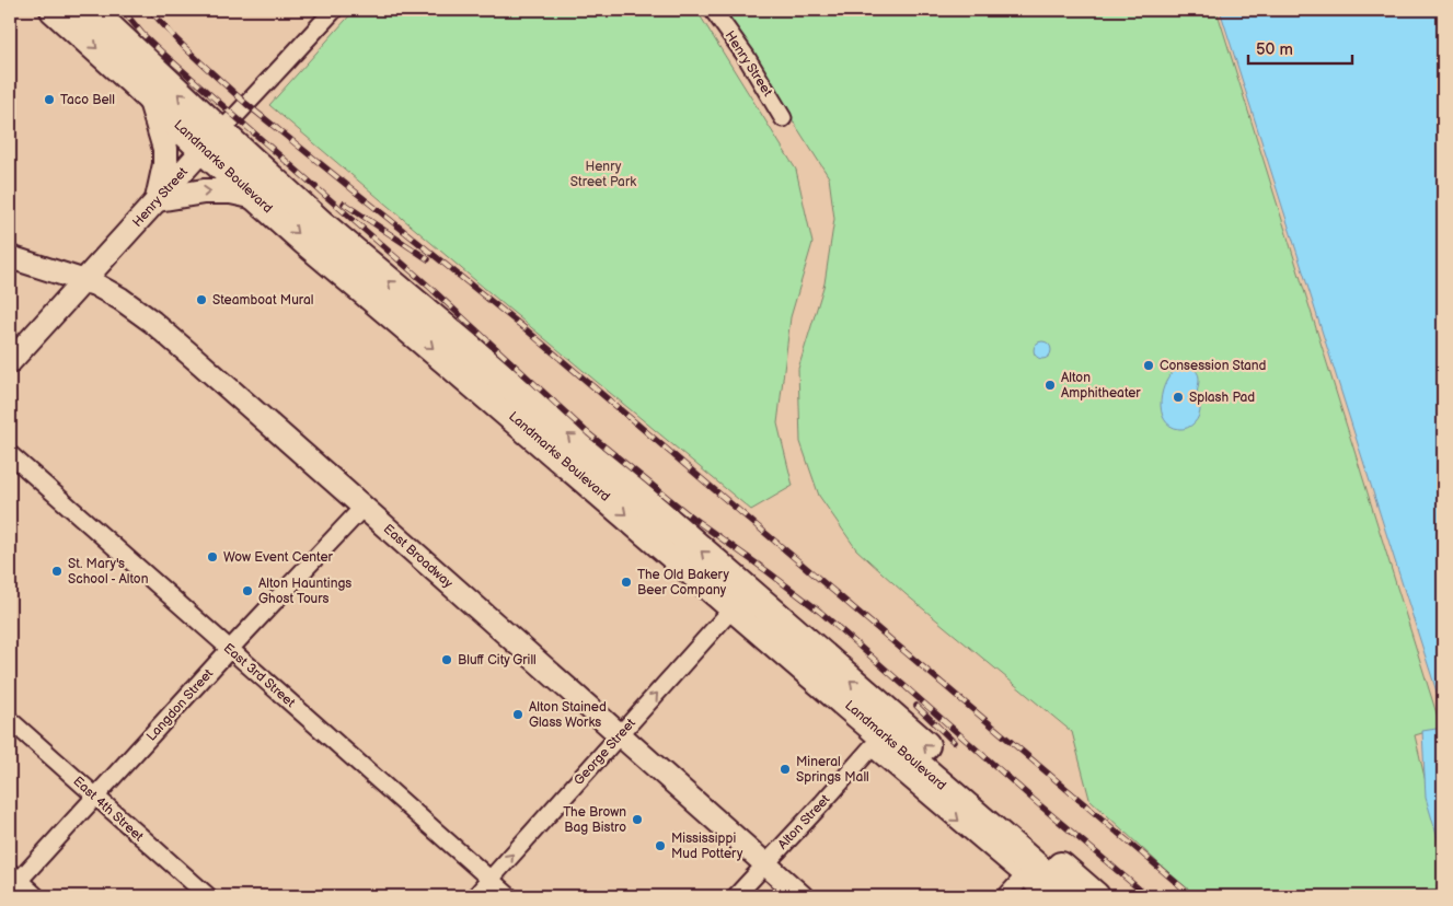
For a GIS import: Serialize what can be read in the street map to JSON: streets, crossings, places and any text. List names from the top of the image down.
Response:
{
  "streets": {
    "highway": ["Landmarks Boulevard"],
    "street": [
      "Henry Street",
      "East Broadway",
      "East 3rd Street",
      "Langdon Street",
      "George Street",
      "East 4th Street",
      "Alton Street"
    ]
  },
  "crossings": [
    ["Henry Street", "Landmarks Boulevard"],
    ["Henry Street", "East Broadway"],
    ["Landmarks Boulevard", "George Street"],
    ["East Broadway", "Langdon Street"],
    ["East Broadway", "George Street"],
    ["East Broadway", "Alton Street"],
    ["East 3rd Street", "Langdon Street"],
    ["East 3rd Street", "George Street"],
    ["Langdon Street", "East 4th Street"]
  ],
  "one_way": ["George Street"],
  "parks": ["Henry Street Park"],
  "places": [
    "Taco Bell",
    "Steamboat Mural",
    "Consession Stand",
    "Alton Amphitheater",
    "Splash Pad",
    "Wow Event Center",
    "St. Mary's School - Alton",
    "The Old Bakery Beer Company",
    "Alton Hauntings Ghost Tours",
    "Bluff City Grill",
    "Alton Stained Glass Works",
    "Mineral Springs Mall",
    "The Brown Bag Bistro",
    "Mississippi Mud Pottery"
  ],
  "scale_bar": "50 m"
}
